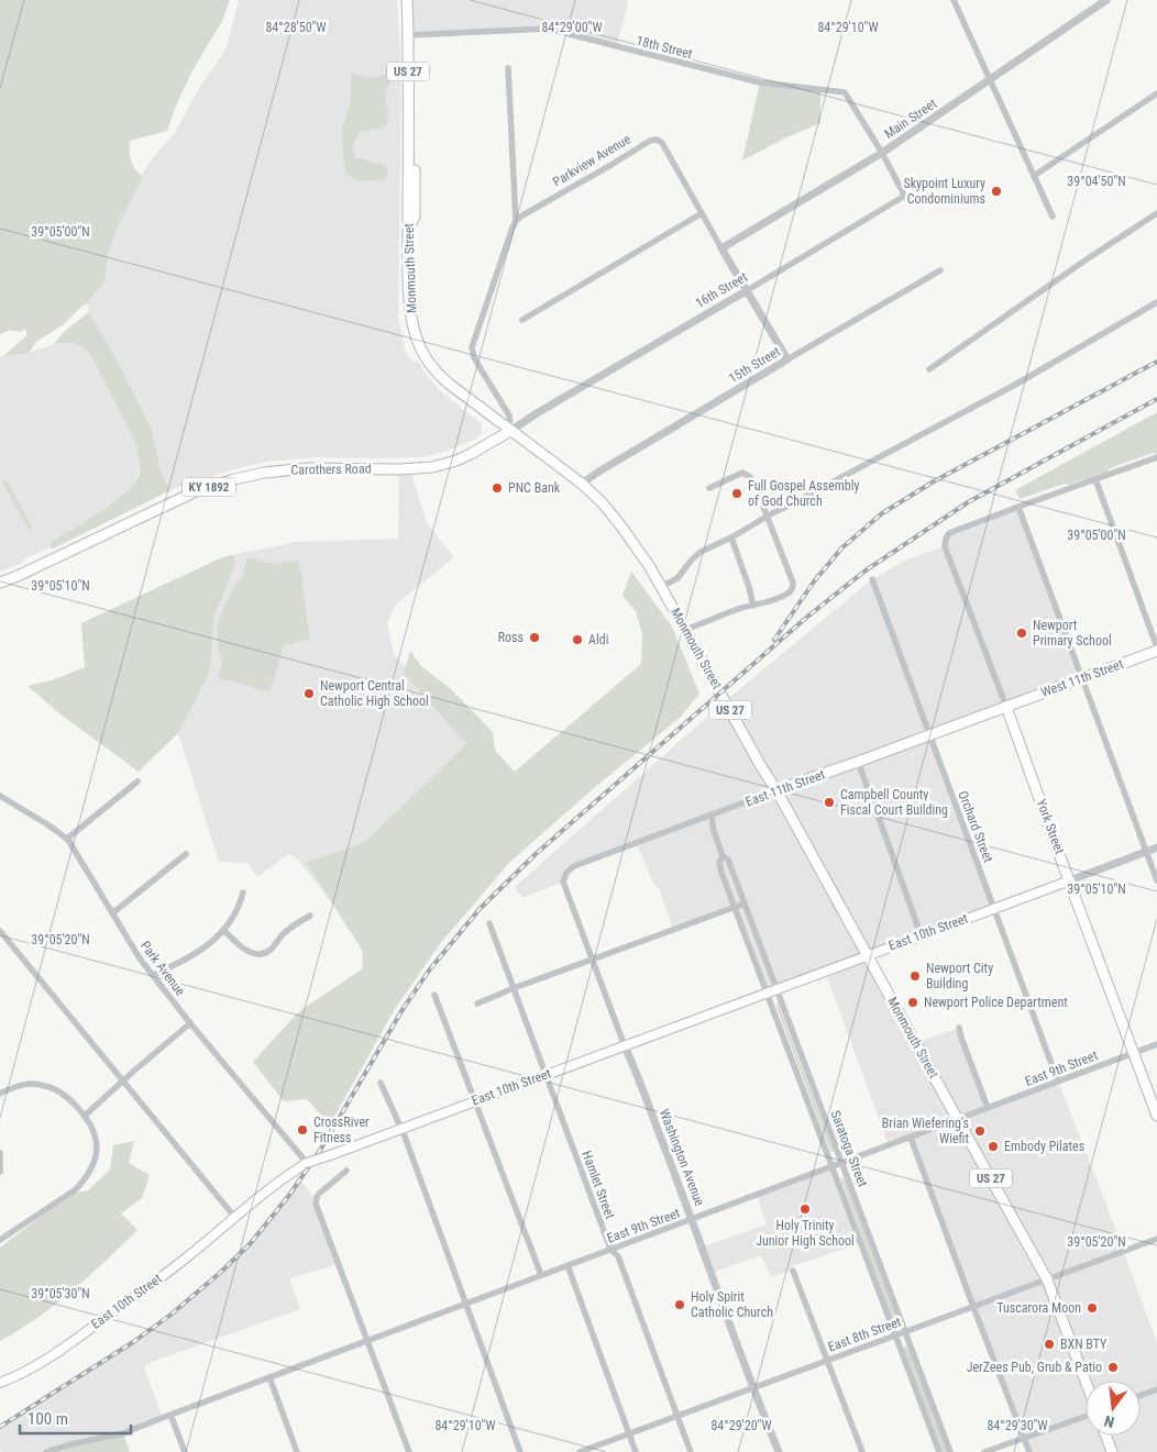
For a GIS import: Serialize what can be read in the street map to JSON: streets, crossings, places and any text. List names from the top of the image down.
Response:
{
  "streets": {
    "main road": [
      "US 27",
      "Monmouth Street",
      "Carothers Road",
      "KY 1892",
      "West 11th Street",
      "East 11th Street",
      "York Street",
      "East 10th Street"
    ],
    "street": [
      "18th Street",
      "Main Street",
      "Parkview Avenue",
      "16th Street",
      "15th Street",
      "Orchard Street",
      "Park Avenue",
      "East 9th Street",
      "Saratoga Street",
      "Washington Avenue",
      "Hamlet Street",
      "East 8th Street"
    ]
  },
  "crossings": [
    ["18th Street", "US 27"],
    ["18th Street", "Main Street"],
    ["18th Street", "Monmouth Street"],
    ["18th Street", "16th Street"],
    ["US 27", "Monmouth Street"],
    ["Main Street", "Parkview Avenue"],
    ["Main Street", "16th Street"],
    ["Parkview Avenue", "16th Street"],
    ["Parkview Avenue", "15th Street"],
    ["Monmouth Street", "16th Street"],
    ["Monmouth Street", "15th Street"],
    ["Monmouth Street", "Carothers Road"],
    ["Monmouth Street", "East 11th Street"],
    ["Monmouth Street", "East 10th Street"],
    ["Monmouth Street", "East 9th Street"],
    ["Monmouth Street", "East 8th Street"],
    ["16th Street", "Carothers Road"],
    ["West 11th Street", "East 11th Street"],
    ["West 11th Street", "York Street"],
    ["East 11th Street", "Orchard Street"],
    ["East 11th Street", "York Street"],
    ["East 11th Street", "Saratoga Street"],
    ["East 11th Street", "Washington Avenue"],
    ["Orchard Street", "East 10th Street"],
    ["Orchard Street", "East 9th Street"],
    ["York Street", "East 10th Street"],
    ["York Street", "East 9th Street"],
    ["East 10th Street", "Park Avenue"],
    ["East 10th Street", "Saratoga Street"],
    ["East 10th Street", "Washington Avenue"],
    ["East 10th Street", "Hamlet Street"],
    ["East 9th Street", "Saratoga Street"],
    ["East 9th Street", "Washington Avenue"],
    ["East 9th Street", "Hamlet Street"],
    ["Saratoga Street", "East 8th Street"],
    ["Washington Avenue", "East 8th Street"],
    ["Hamlet Street", "East 8th Street"]
  ],
  "places": [
    "Skypoint Luxury Condominiums",
    "PNC Bank",
    "Full Gospel Assembly of God Church",
    "Newport Primary School",
    "Ross",
    "Aldi",
    "Newport Central Catholic High School",
    "Campbell County Fiscal Court Building",
    "Newport City Building",
    "Newport Police Department",
    "CrossRiver Fitness",
    "Brian Wiefering's Wiefit",
    "Embody Pilates",
    "Holy Trinity Junior High School",
    "Holy Spirit Catholic Church",
    "Tuscarora Moon",
    "BXN BTY",
    "JerZees Pub, Grub & Patio"
  ],
  "scale_bar": "100 m",
  "north": "bottom",
  "coordinates": [
    "84°28'50\"W",
    "84°29'00\"W",
    "84°29'10\"W",
    "39°04'50\"N",
    "39°05'00\"N",
    "39°05'10\"N",
    "39°05'20\"N",
    "39°05'30\"N",
    "84°29'20\"W",
    "84°29'30\"W"
  ]
}
